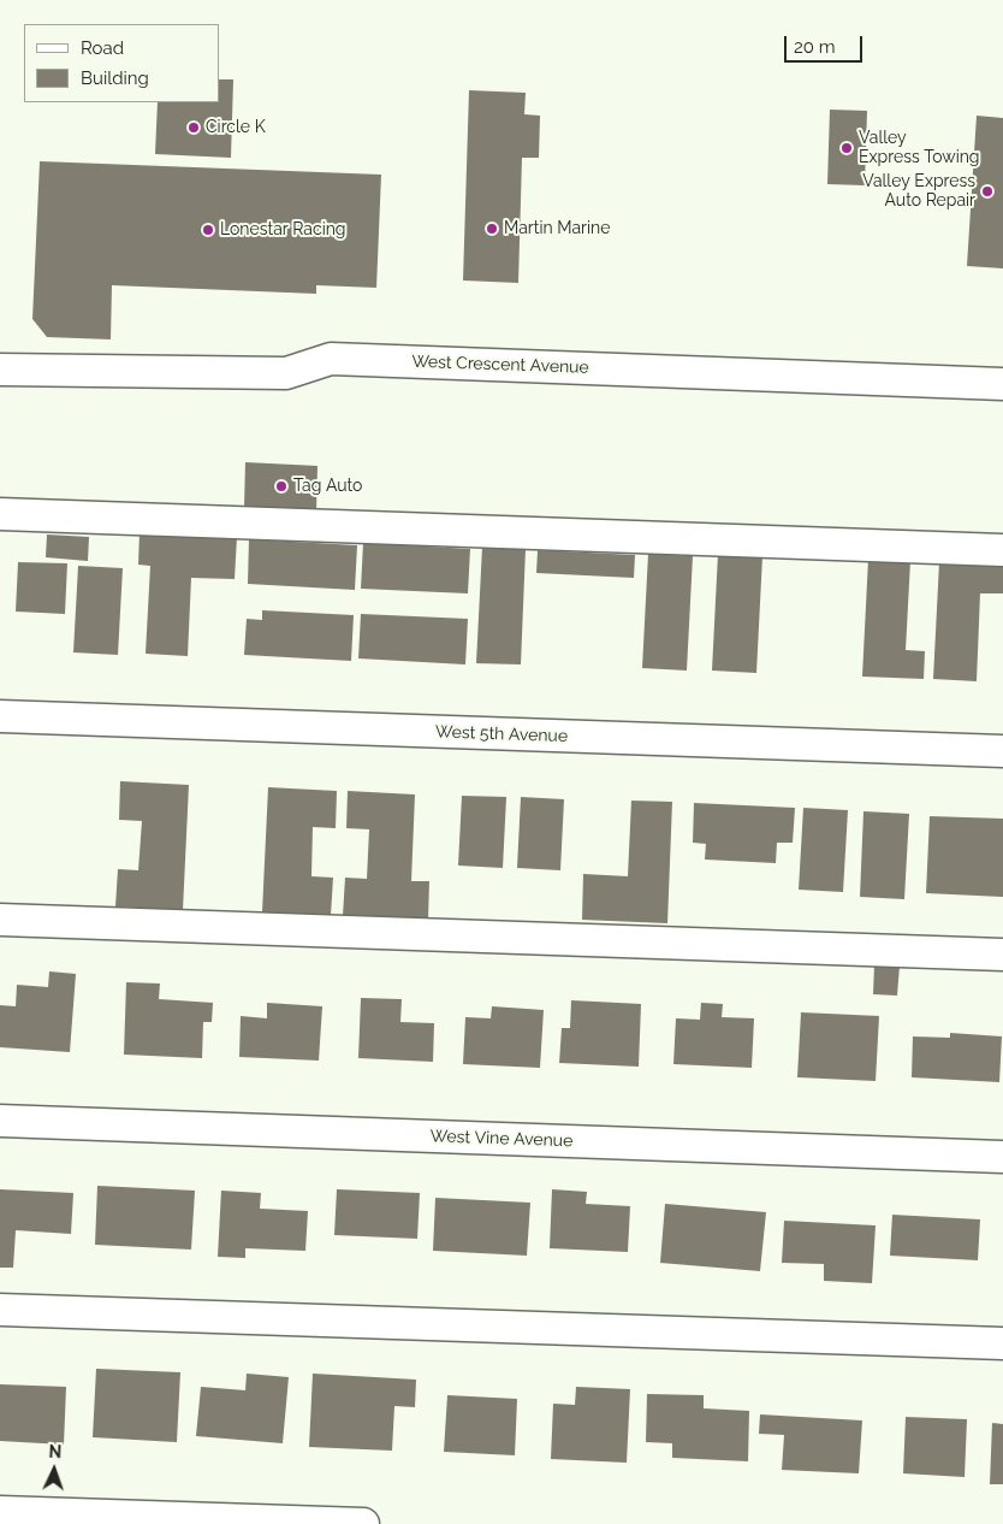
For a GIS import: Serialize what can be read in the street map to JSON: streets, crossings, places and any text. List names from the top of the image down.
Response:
{
  "streets": {
    "street": ["West Crescent Avenue", "West 5th Avenue", "West Vine Avenue"]
  },
  "places": [
    "Circle K",
    "Valley Express Towing",
    "Valley Express Auto Repair",
    "Martin Marine",
    "Lonestar Racing",
    "Tag Auto"
  ],
  "legend": ["Road", "Building"],
  "scale_bar": "20 m",
  "north": "top"
}
